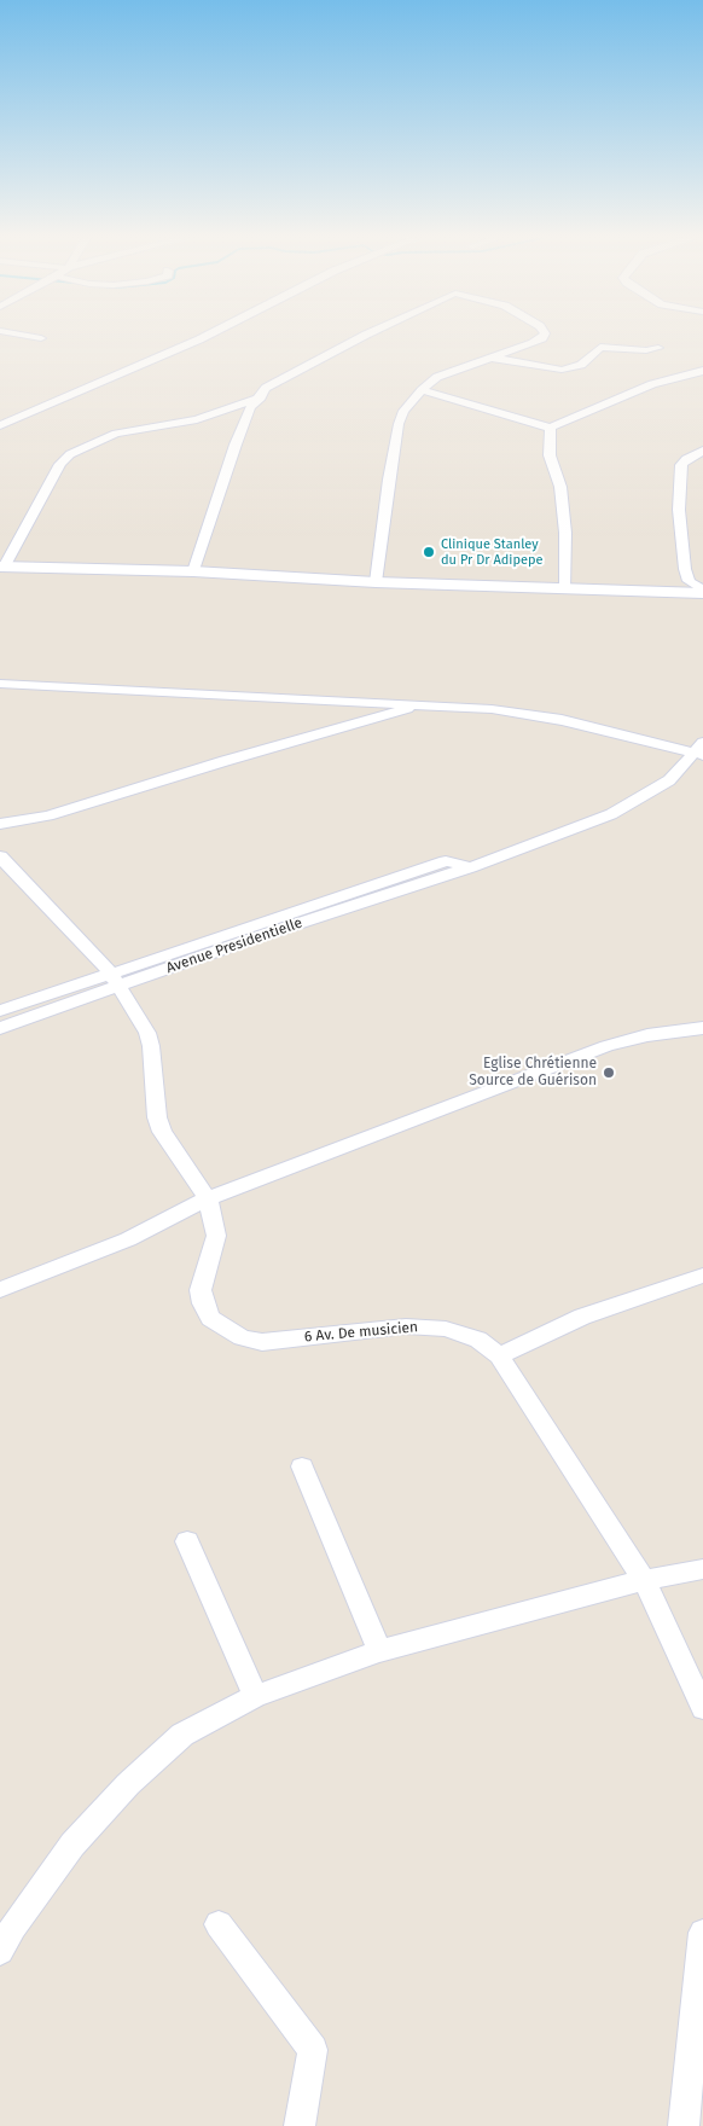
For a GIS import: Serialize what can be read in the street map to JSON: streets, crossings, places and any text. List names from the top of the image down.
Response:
{
  "streets": {
    "street": ["Avenue Presidentielle", "6 Av. De musicien"]
  },
  "crossings": [
    ["Avenue Presidentielle", "6 Av. De musicien"]
  ],
  "places": ["Clinique Stanley du Pr Dr Adipepe", "Eglise Chrétienne Source de Guérison"]
}
